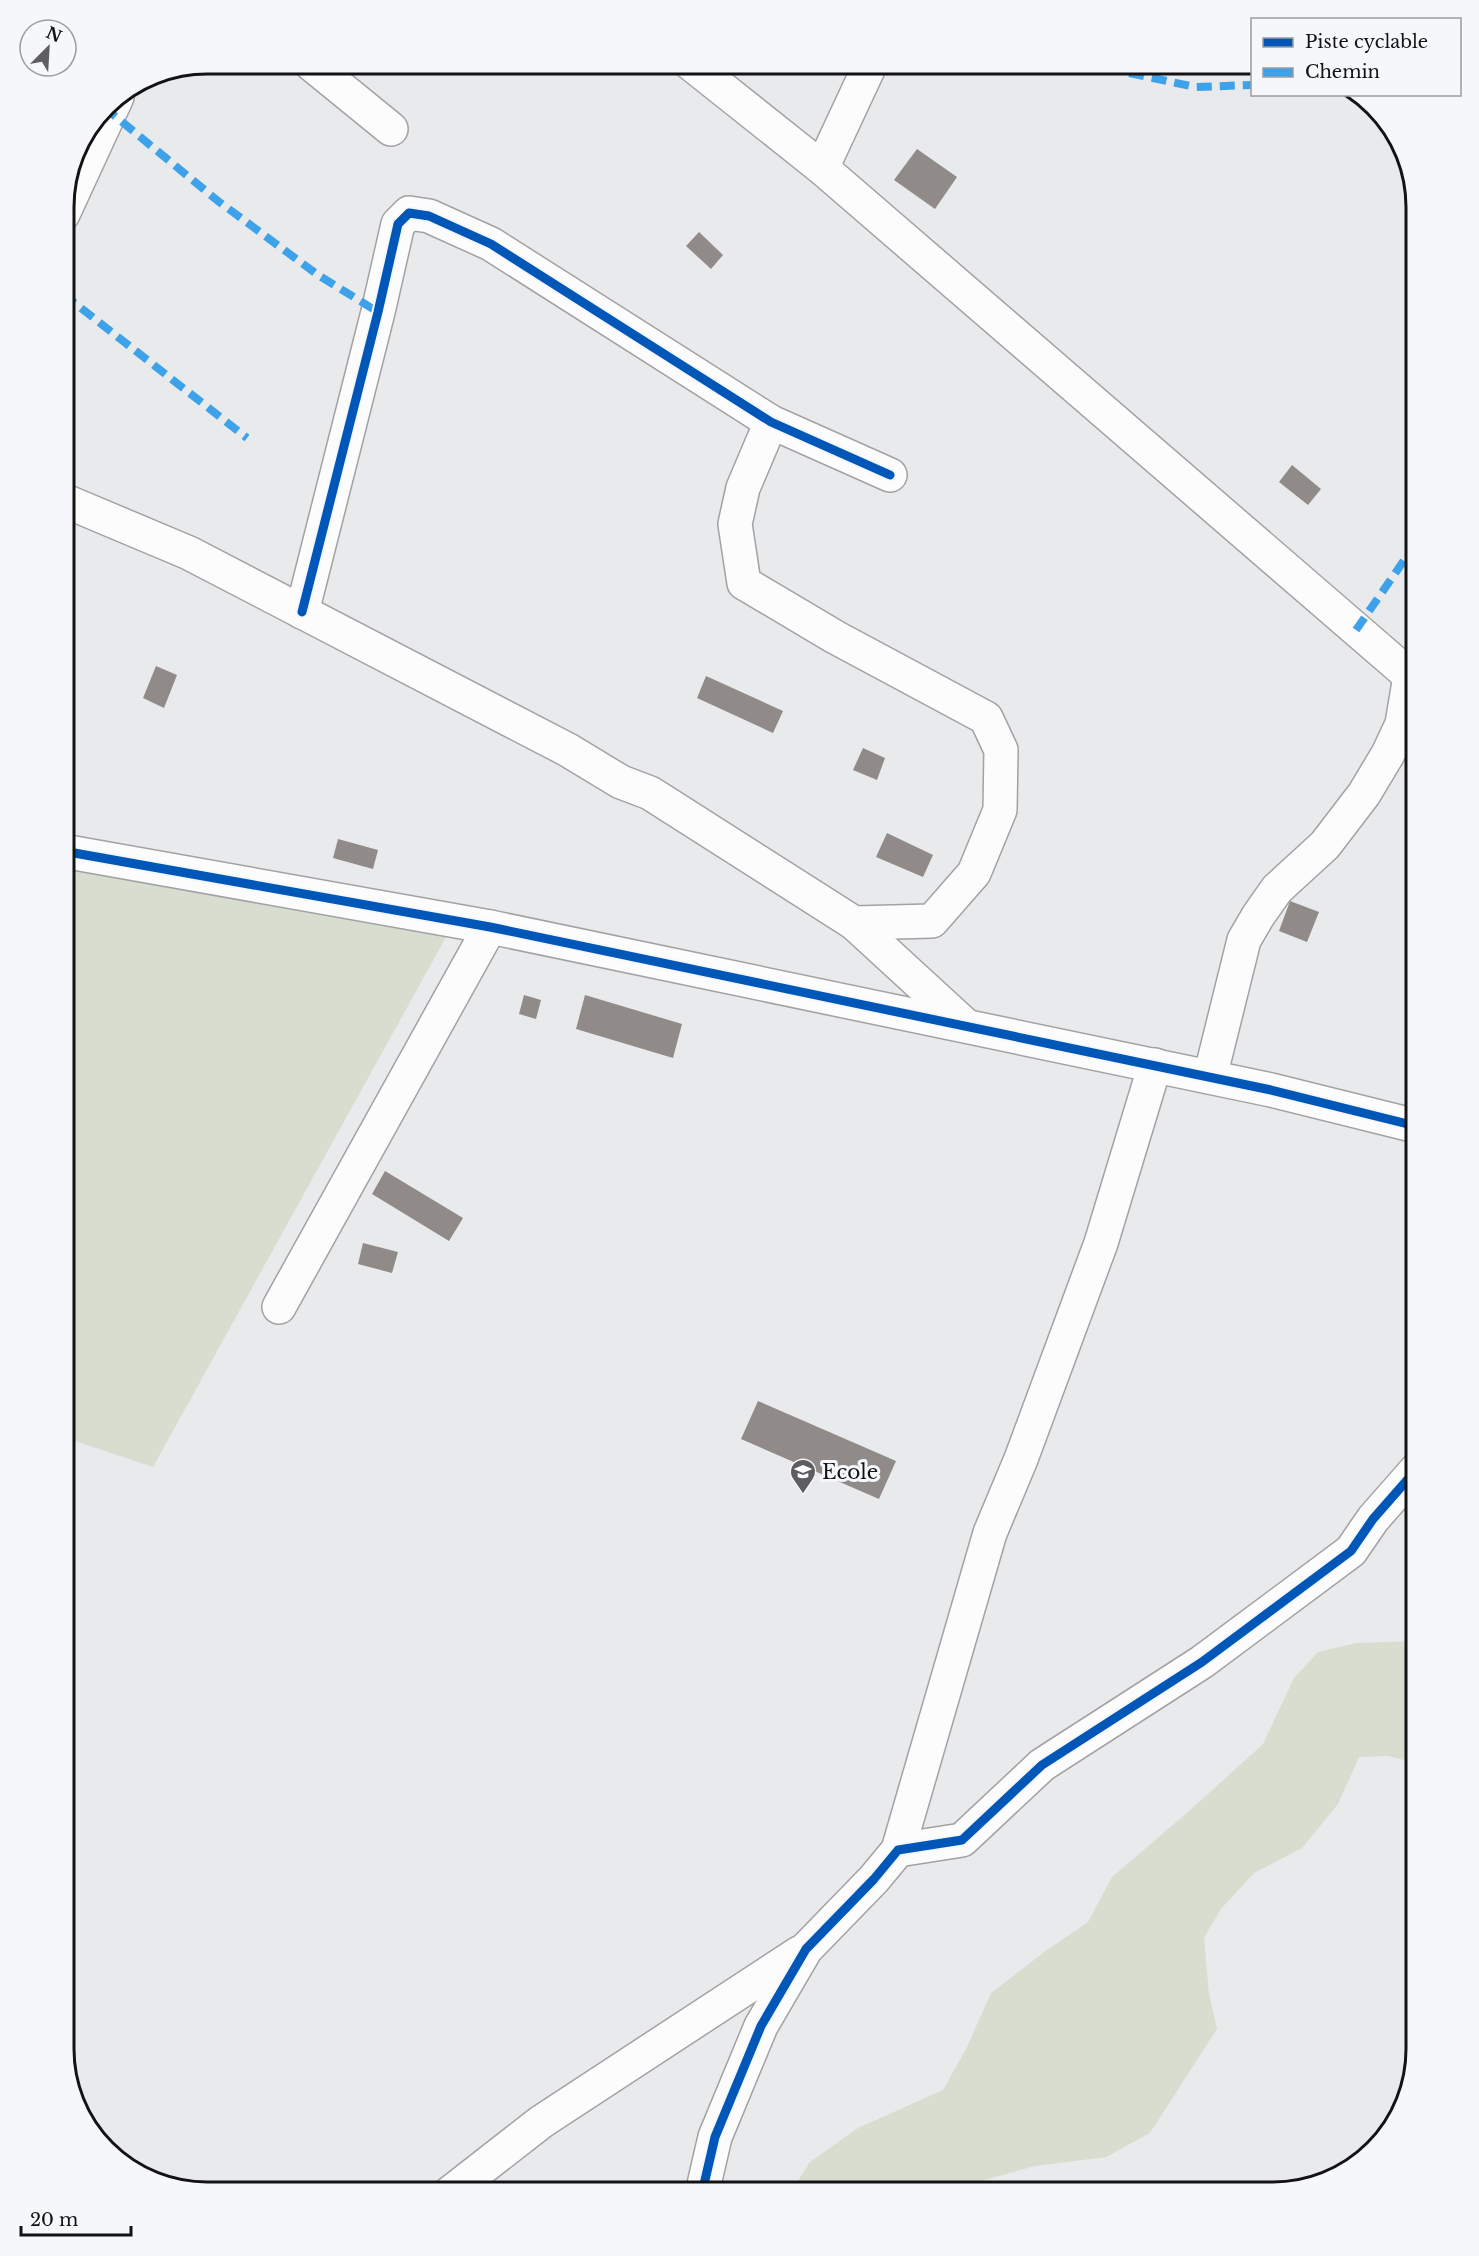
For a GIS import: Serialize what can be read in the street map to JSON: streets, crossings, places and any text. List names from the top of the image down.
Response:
{
  "places": {
    "school or university": ["Ecole"]
  },
  "legend": ["Piste cyclable", "Chemin"],
  "scale_bar": "20 m",
  "north": "top right"
}
